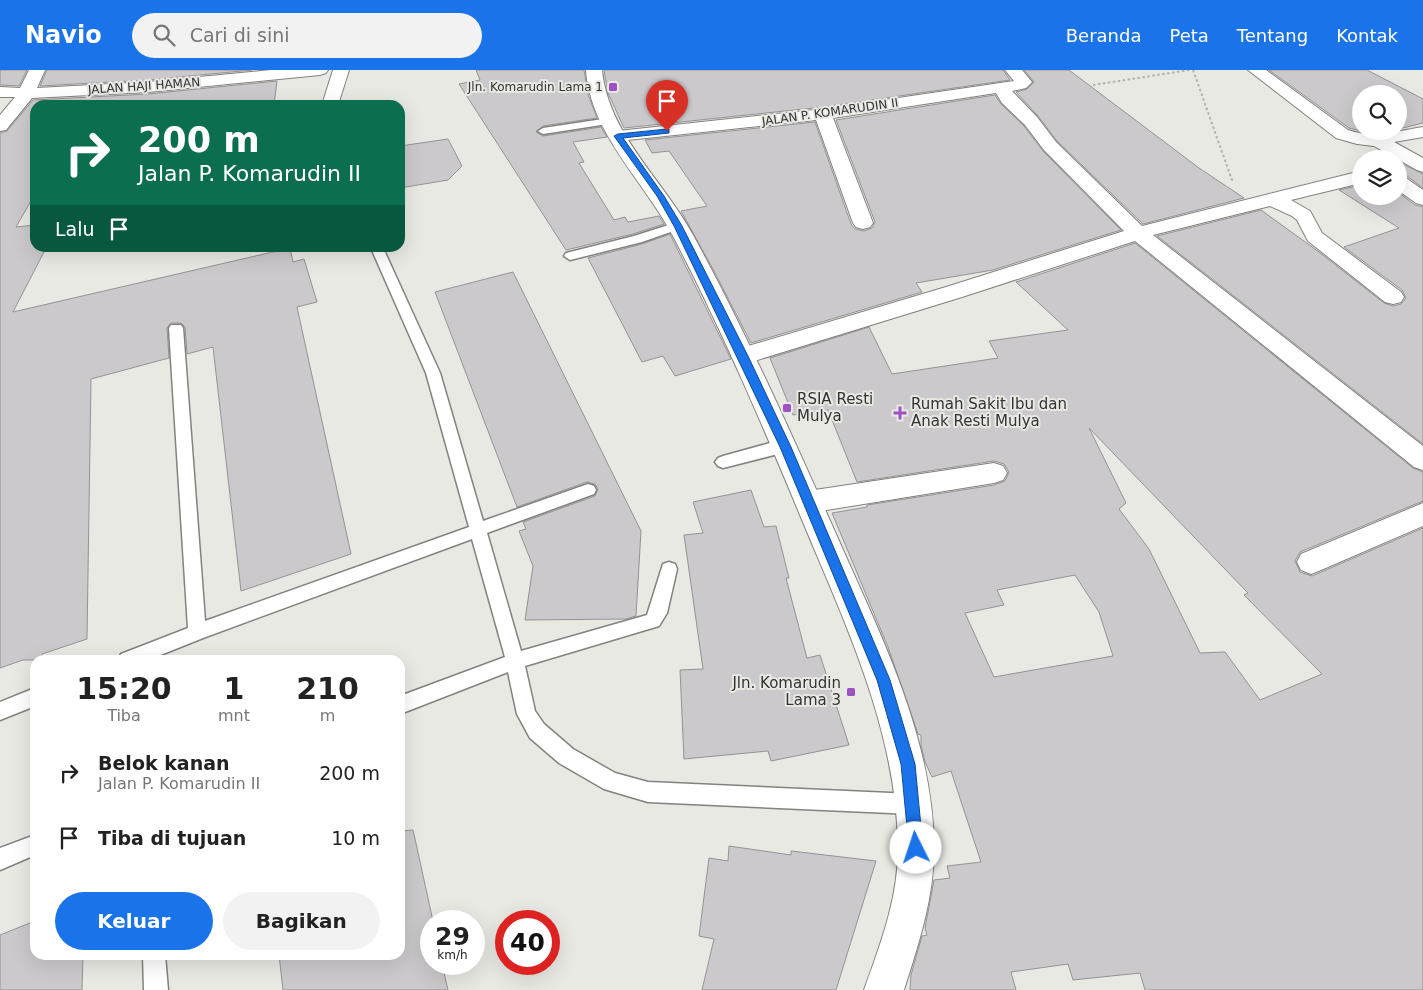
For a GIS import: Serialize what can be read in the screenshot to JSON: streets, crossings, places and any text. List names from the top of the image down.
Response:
{
  "streets": {
    "street": ["JALAN HAJI HAMAN", "JALAN P. KOMARUDIN II"]
  },
  "places": {
    "transit": ["Jln. Komarudin Lama 1", "RSIA Resti Mulya", "Jln. Komarudin Lama 3"],
    "health": ["Rumah Sakit Ibu dan Anak Resti Mulya"]
  },
  "page": {
    "header": "Navio",
    "search": "Cari di sini",
    "nav": [
      "Beranda",
      "Peta",
      "Tentang",
      "Kontak"
    ],
    "turn": ["200 m", "Jalan P. Komarudin II"],
    "then": "Lalu",
    "eta": [
      "15:20",
      "Tiba",
      "1",
      "mnt",
      "210",
      "m"
    ],
    "list": [
      {
        "name": "Belok kanan",
        "note": "Jalan P. Komarudin II",
        "value": "200 m"
      },
      {
        "name": "Tiba di tujuan",
        "value": "10 m"
      }
    ],
    "buttons": ["Keluar", "Bagikan"],
    "speed": "29 km/h",
    "limit": "40"
  }
}
